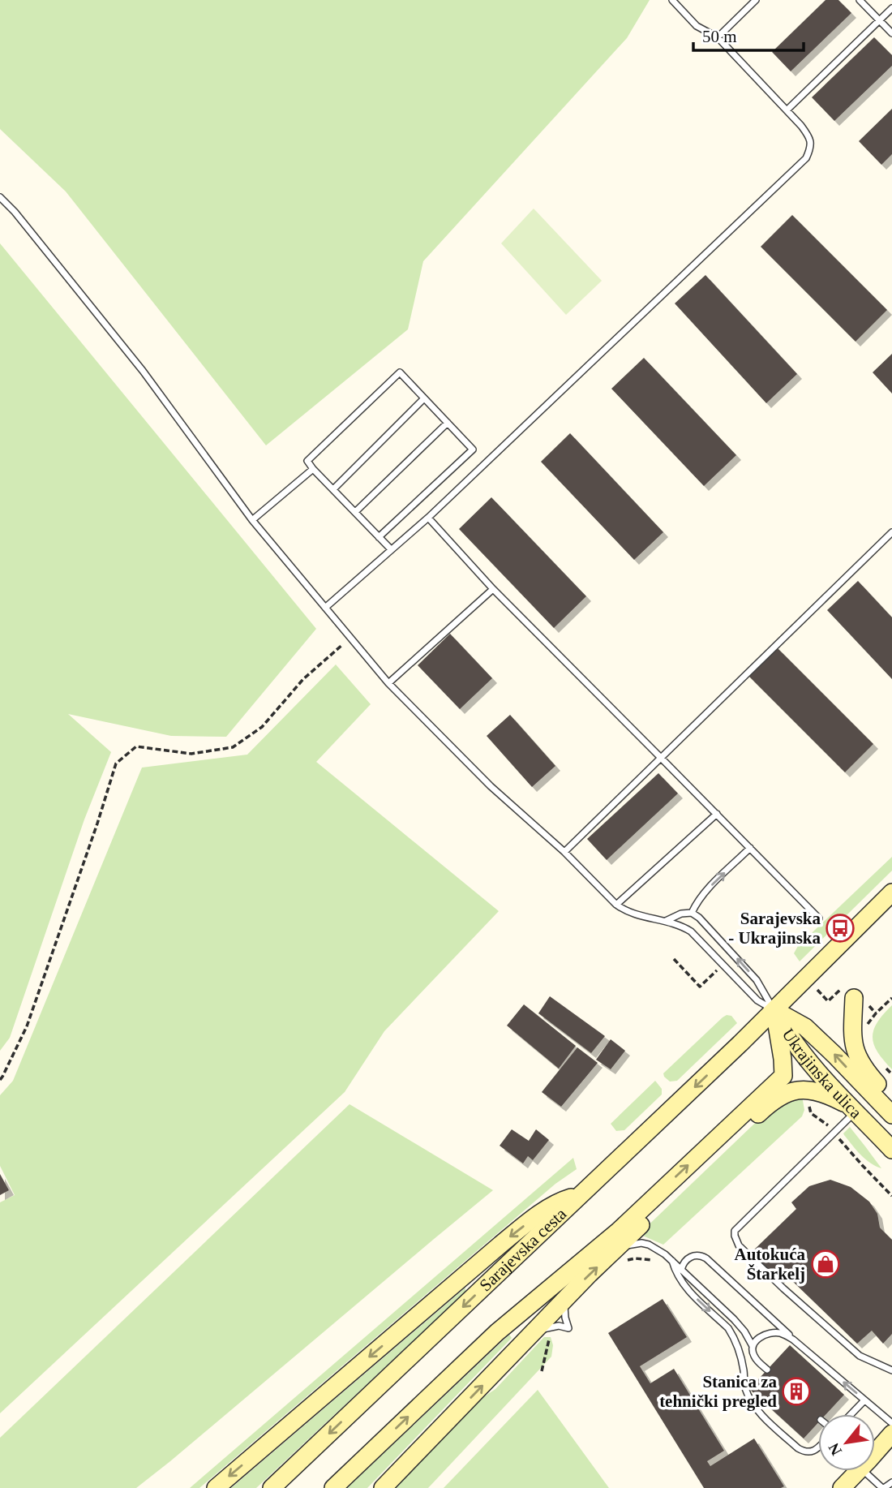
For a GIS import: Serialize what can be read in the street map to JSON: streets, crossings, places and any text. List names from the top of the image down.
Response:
{
  "streets": {
    "main road": ["Ukrajinska ulica", "Sarajevska cesta"]
  },
  "crossings": [
    ["Ukrajinska ulica", "Sarajevska cesta"]
  ],
  "places": {
    "bus stop": ["Sarajevska - Ukrajinska"],
    "shop": ["Autokuća Štarkelj"],
    "building": ["Stanica za tehnički pregled"]
  },
  "scale_bar": "50 m",
  "north": "bottom left"
}
